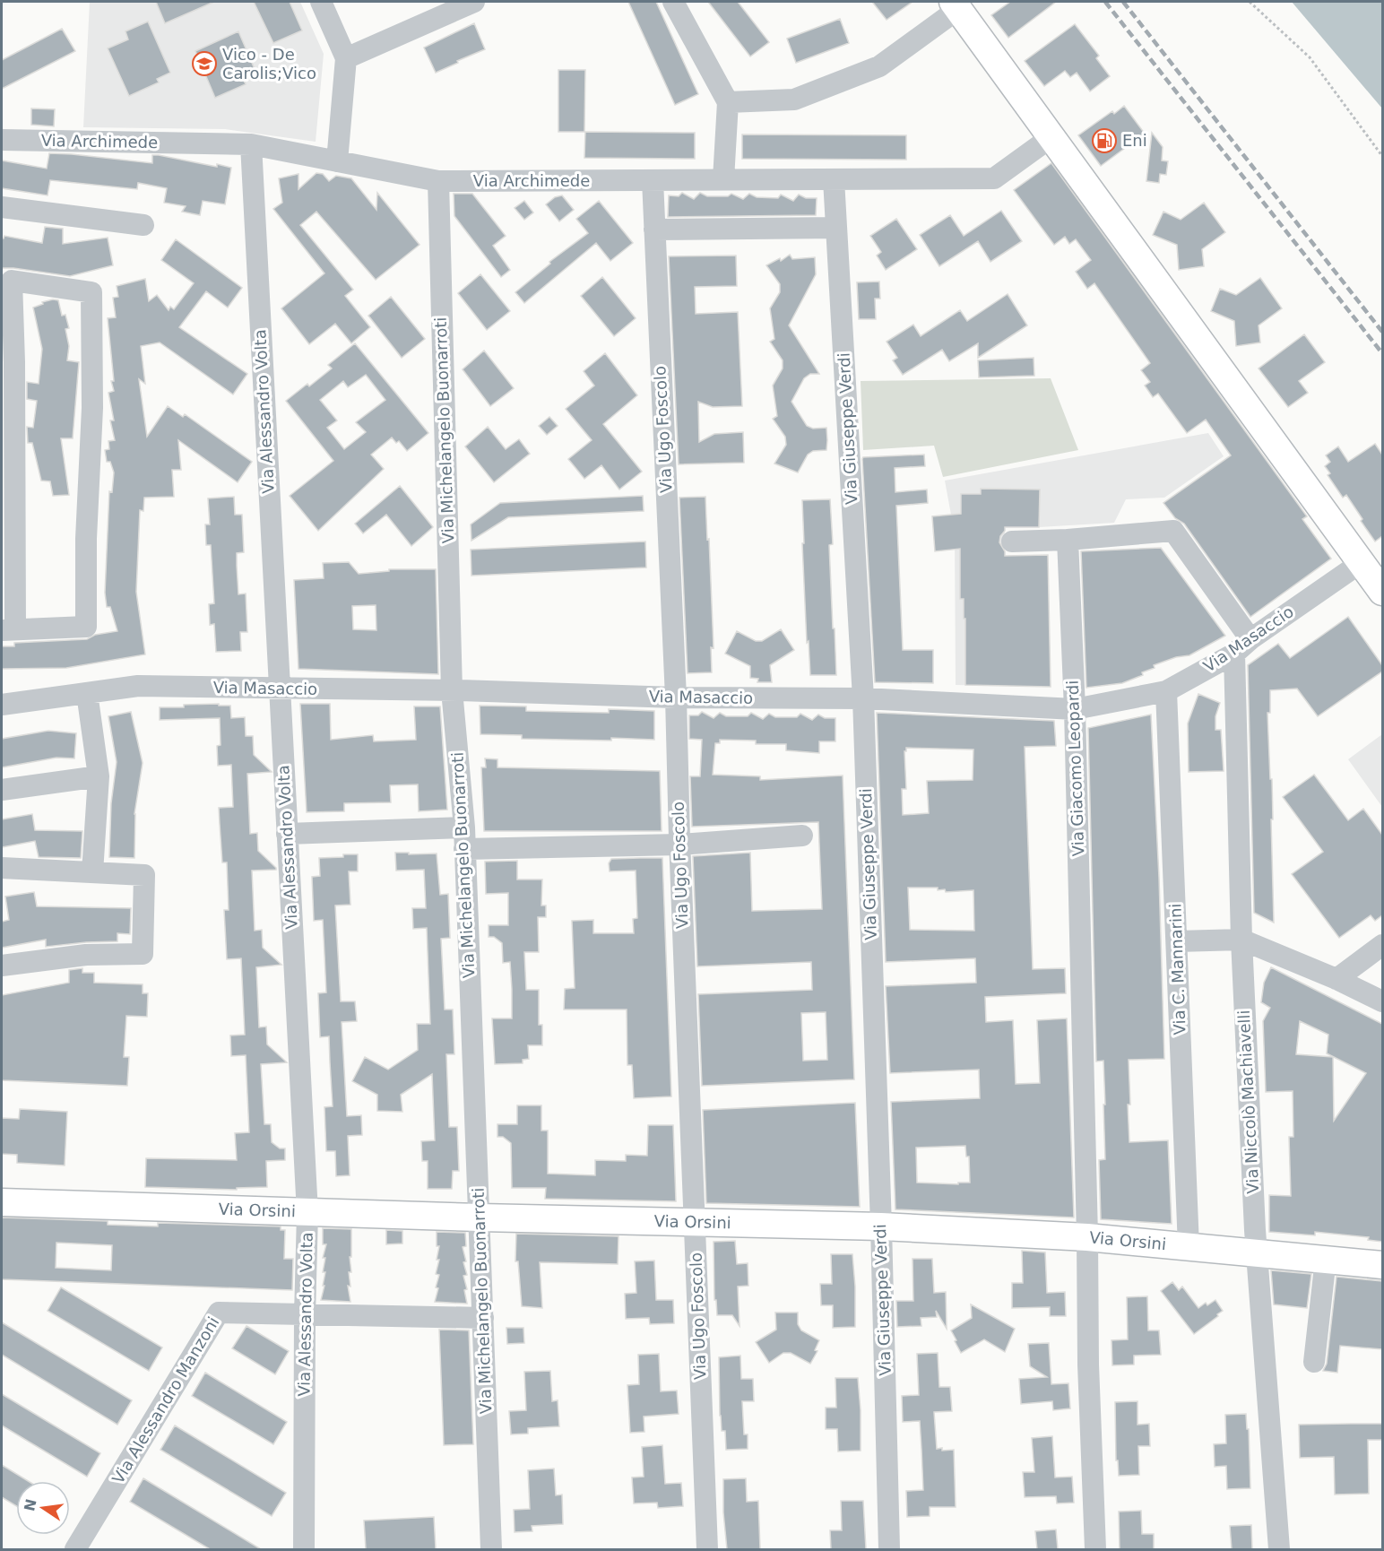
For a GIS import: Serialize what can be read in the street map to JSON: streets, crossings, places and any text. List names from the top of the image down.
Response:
{
  "streets": {
    "main road": ["Via Orsini"],
    "street": [
      "Via Archimede",
      "Via Alessandro Volta",
      "Via Giuseppe Verdi",
      "Via Ugo Foscolo",
      "Via Michelangelo Buonarroti",
      "Via Masaccio",
      "Via Giacomo Leopardi",
      "Via C. Mannarini",
      "Via Niccolò Machiavelli",
      "Via Alessandro Manzoni"
    ]
  },
  "crossings": [
    ["Via Archimede", "Via Alessandro Volta"],
    ["Via Archimede", "Via Giuseppe Verdi"],
    ["Via Archimede", "Via Ugo Foscolo"],
    ["Via Archimede", "Via Michelangelo Buonarroti"],
    ["Via Alessandro Volta", "Via Masaccio"],
    ["Via Alessandro Volta", "Via Orsini"],
    ["Via Alessandro Volta", "Via Alessandro Manzoni"],
    ["Via Giuseppe Verdi", "Via Masaccio"],
    ["Via Giuseppe Verdi", "Via Orsini"],
    ["Via Ugo Foscolo", "Via Masaccio"],
    ["Via Ugo Foscolo", "Via Orsini"],
    ["Via Michelangelo Buonarroti", "Via Masaccio"],
    ["Via Michelangelo Buonarroti", "Via Orsini"],
    ["Via Michelangelo Buonarroti", "Via Alessandro Manzoni"],
    ["Via Masaccio", "Via Giacomo Leopardi"],
    ["Via Masaccio", "Via C. Mannarini"],
    ["Via Masaccio", "Via Niccolò Machiavelli"],
    ["Via Giacomo Leopardi", "Via Orsini"],
    ["Via C. Mannarini", "Via Orsini"],
    ["Via Niccolò Machiavelli", "Via Orsini"]
  ],
  "places": {
    "school or university": ["Vico - De Carolis;Vico"],
    "fuel station": ["Eni"]
  },
  "north": "left"
}
